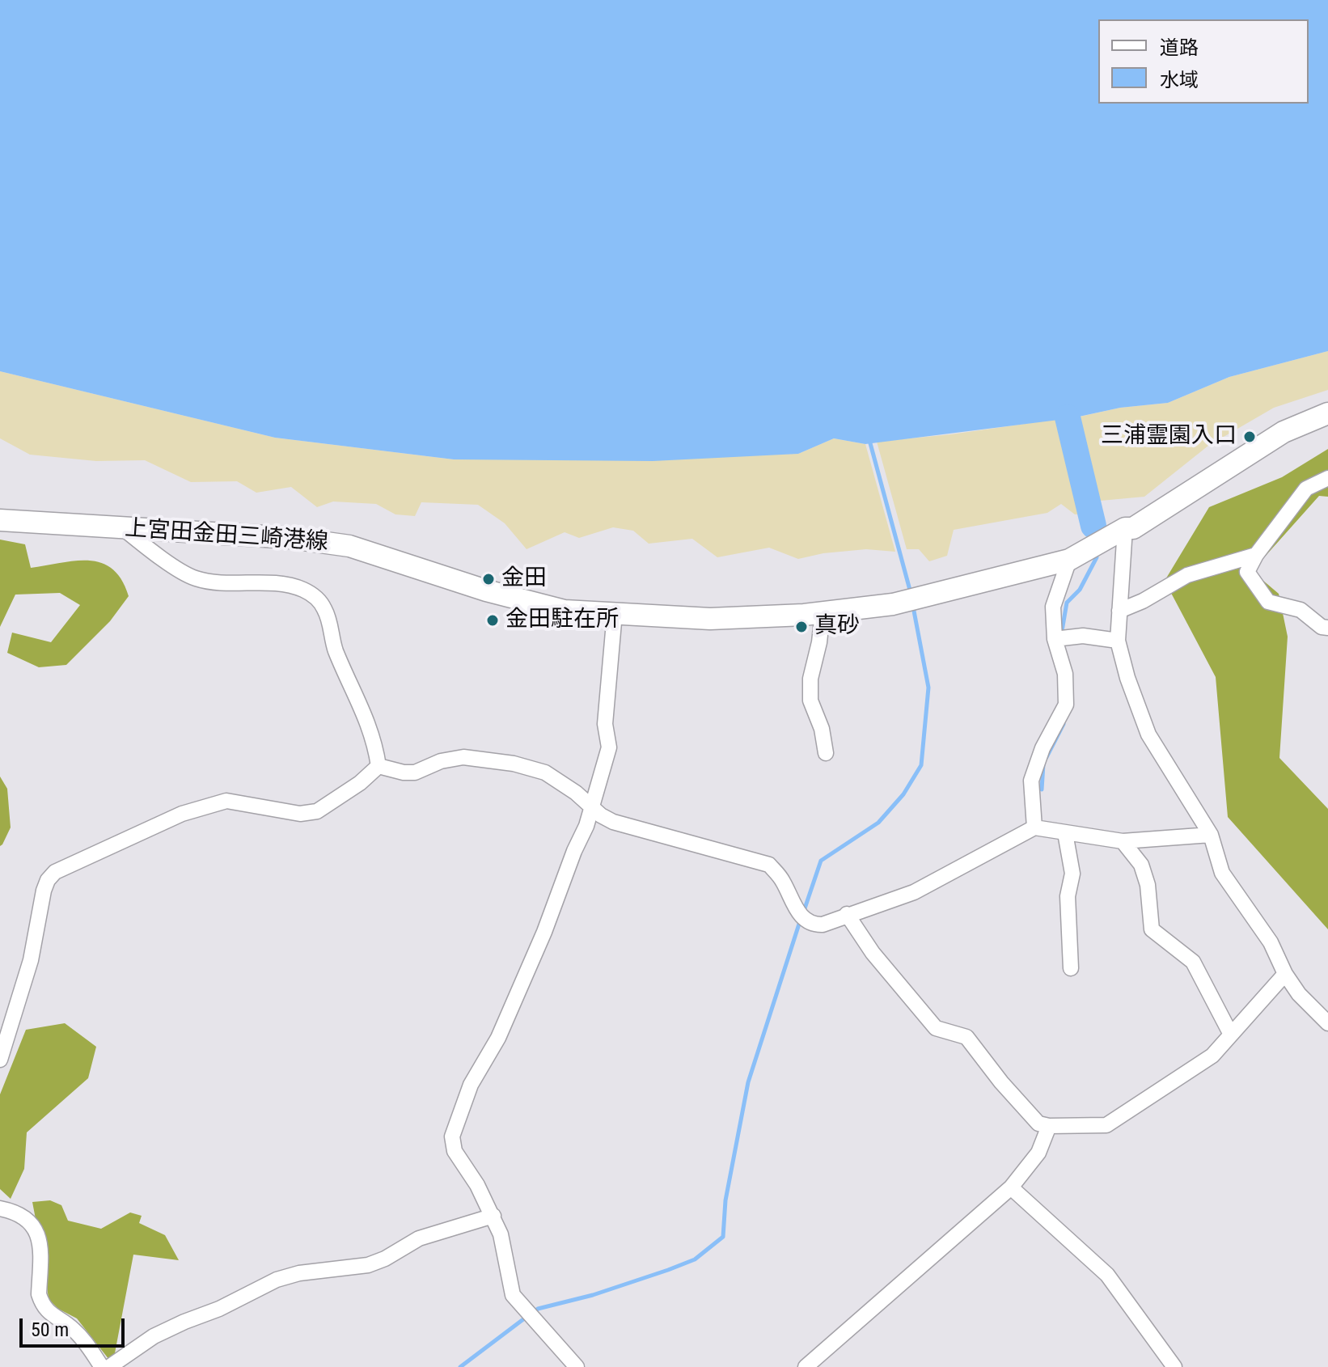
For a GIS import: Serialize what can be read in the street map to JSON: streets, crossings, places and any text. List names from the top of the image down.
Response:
{
  "streets": {
    "main road": ["上宮田金田三崎港線"]
  },
  "places": [
    "三浦霊園入口",
    "金田",
    "金田駐在所",
    "真砂"
  ],
  "legend": ["道路", "水域"],
  "scale_bar": "50 m"
}
